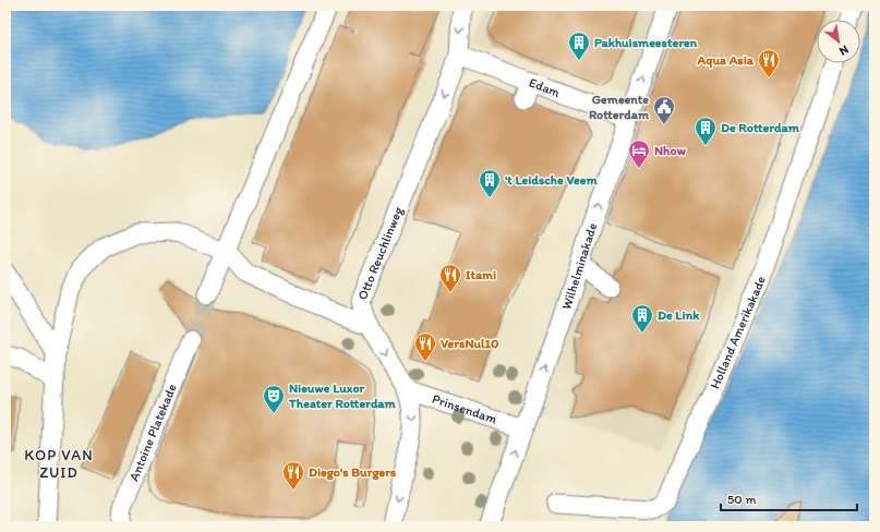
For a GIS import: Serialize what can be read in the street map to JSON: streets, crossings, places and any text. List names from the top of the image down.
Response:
{
  "streets": {
    "street": [
      "Edam",
      "Otto Reuchlinweg",
      "Wilhelminakade",
      "Holland Amerikakade",
      "Prinsendam",
      "Antoine Platekade"
    ]
  },
  "crossings": [
    ["Edam", "Otto Reuchlinweg"],
    ["Edam", "Wilhelminakade"],
    ["Otto Reuchlinweg", "Prinsendam"],
    ["Wilhelminakade", "Prinsendam"]
  ],
  "one_way": ["Wilhelminakade"],
  "districts": ["KOP VAN ZUID"],
  "places": {
    "building": [
      "Pakhuismeesteren",
      "De Rotterdam",
      "'t Leidsche Veem",
      "De Link"
    ],
    "restaurant": [
      "Aqua Asia",
      "Itami",
      "VersNul10",
      "Diego's Burgers"
    ],
    "public building": ["Gemeente Rotterdam"],
    "hotel": ["Nhow"],
    "theatre": ["Nieuwe Luxor Theater Rotterdam"]
  },
  "scale_bar": "50 m",
  "north": "bottom right"
}
